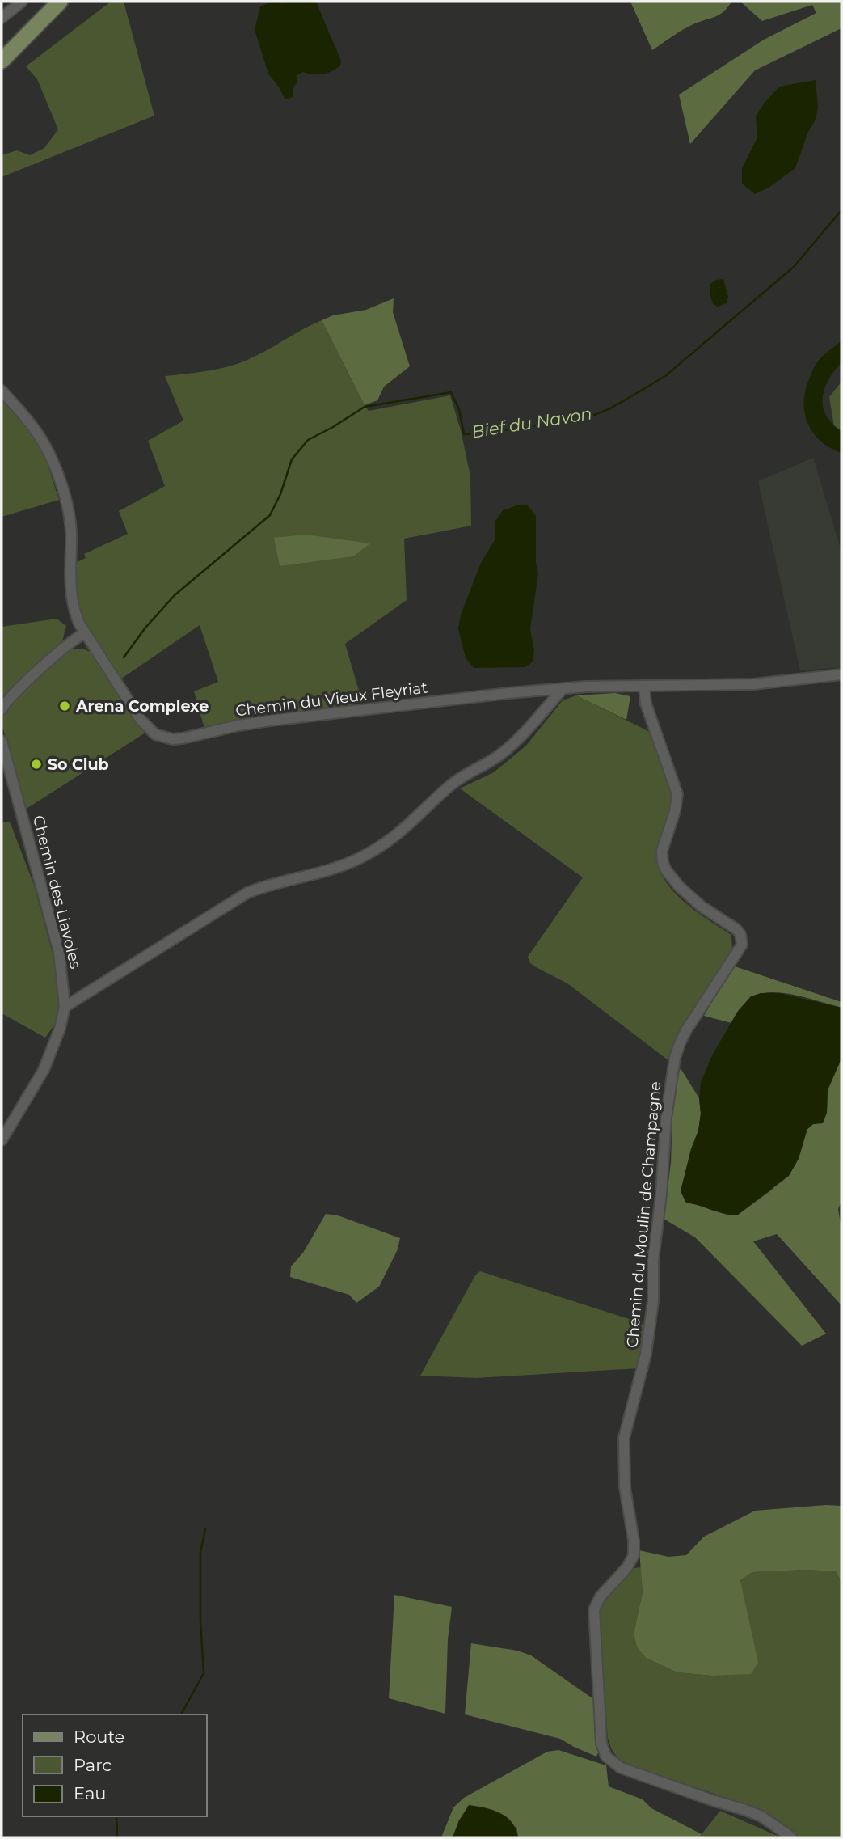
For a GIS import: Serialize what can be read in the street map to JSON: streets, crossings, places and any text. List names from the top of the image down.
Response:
{
  "streets": {
    "street": ["Chemin du Vieux Fleyriat", "Chemin des Liavoles", "Chemin du Moulin de Champagne"]
  },
  "crossings": [
    ["Chemin du Vieux Fleyriat", "Chemin du Moulin de Champagne"]
  ],
  "water": ["Bief du Navon"],
  "places": ["Arena Complexe", "So Club"],
  "legend": ["Route", "Parc", "Eau"]
}
